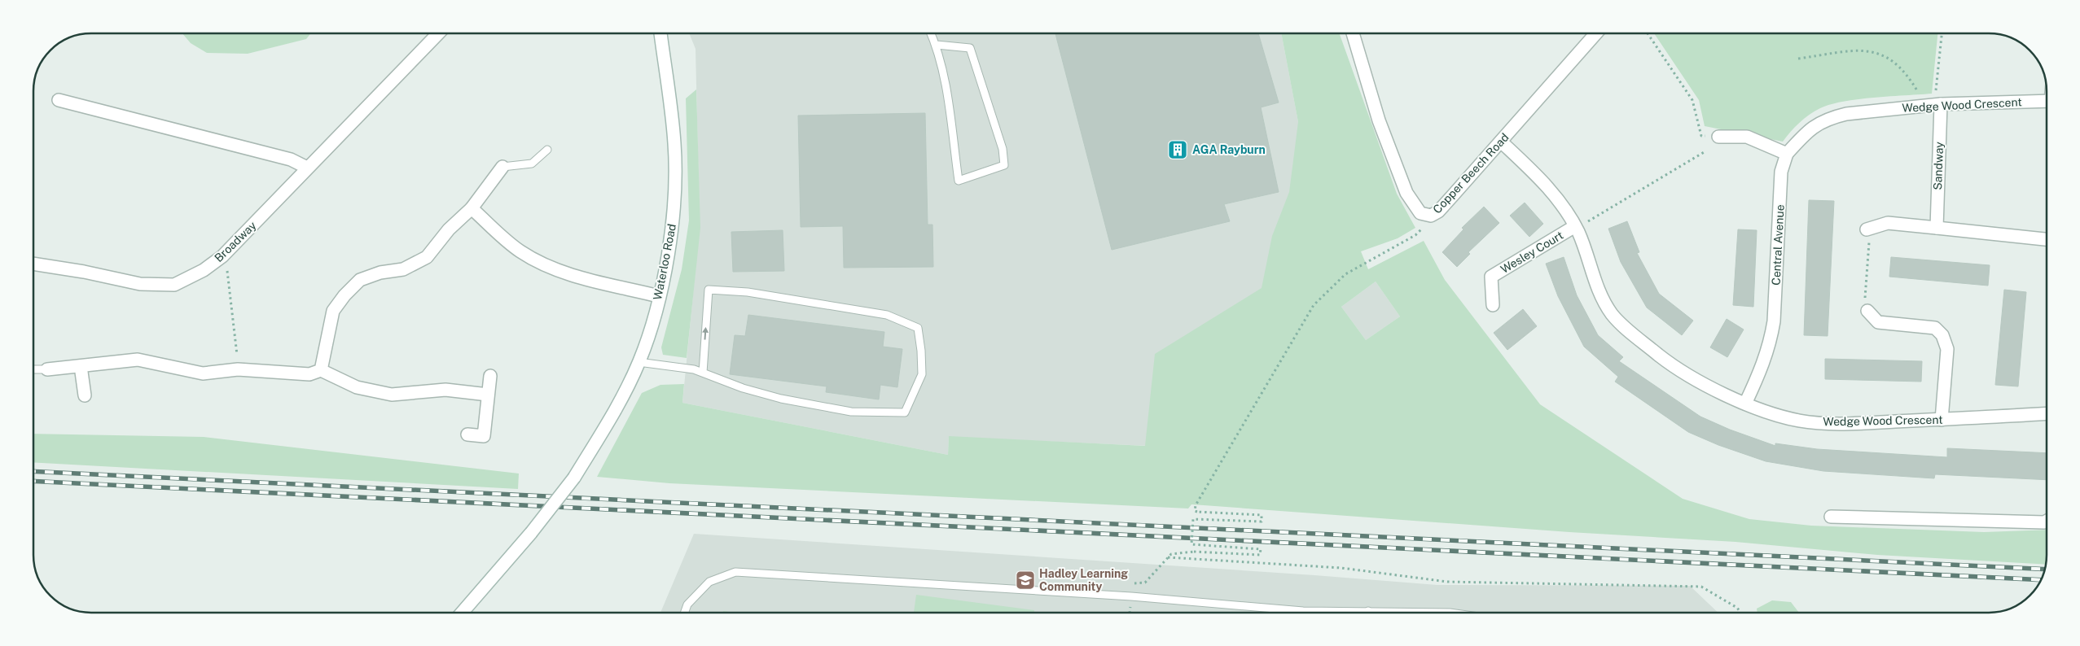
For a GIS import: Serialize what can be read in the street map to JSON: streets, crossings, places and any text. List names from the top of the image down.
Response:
{
  "streets": {
    "street": [
      "Wedge Wood Crescent",
      "Sandway",
      "Copper Beech Road",
      "Broadway",
      "Central Avenue",
      "Wesley Court",
      "Waterloo Road"
    ]
  },
  "crossings": [
    ["Wedge Wood Crescent", "Sandway"],
    ["Wedge Wood Crescent", "Copper Beech Road"],
    ["Wedge Wood Crescent", "Central Avenue"],
    ["Wedge Wood Crescent", "Wesley Court"]
  ],
  "places": {
    "building": ["AGA Rayburn"],
    "school or university": ["Hadley Learning Community"]
  }
}
